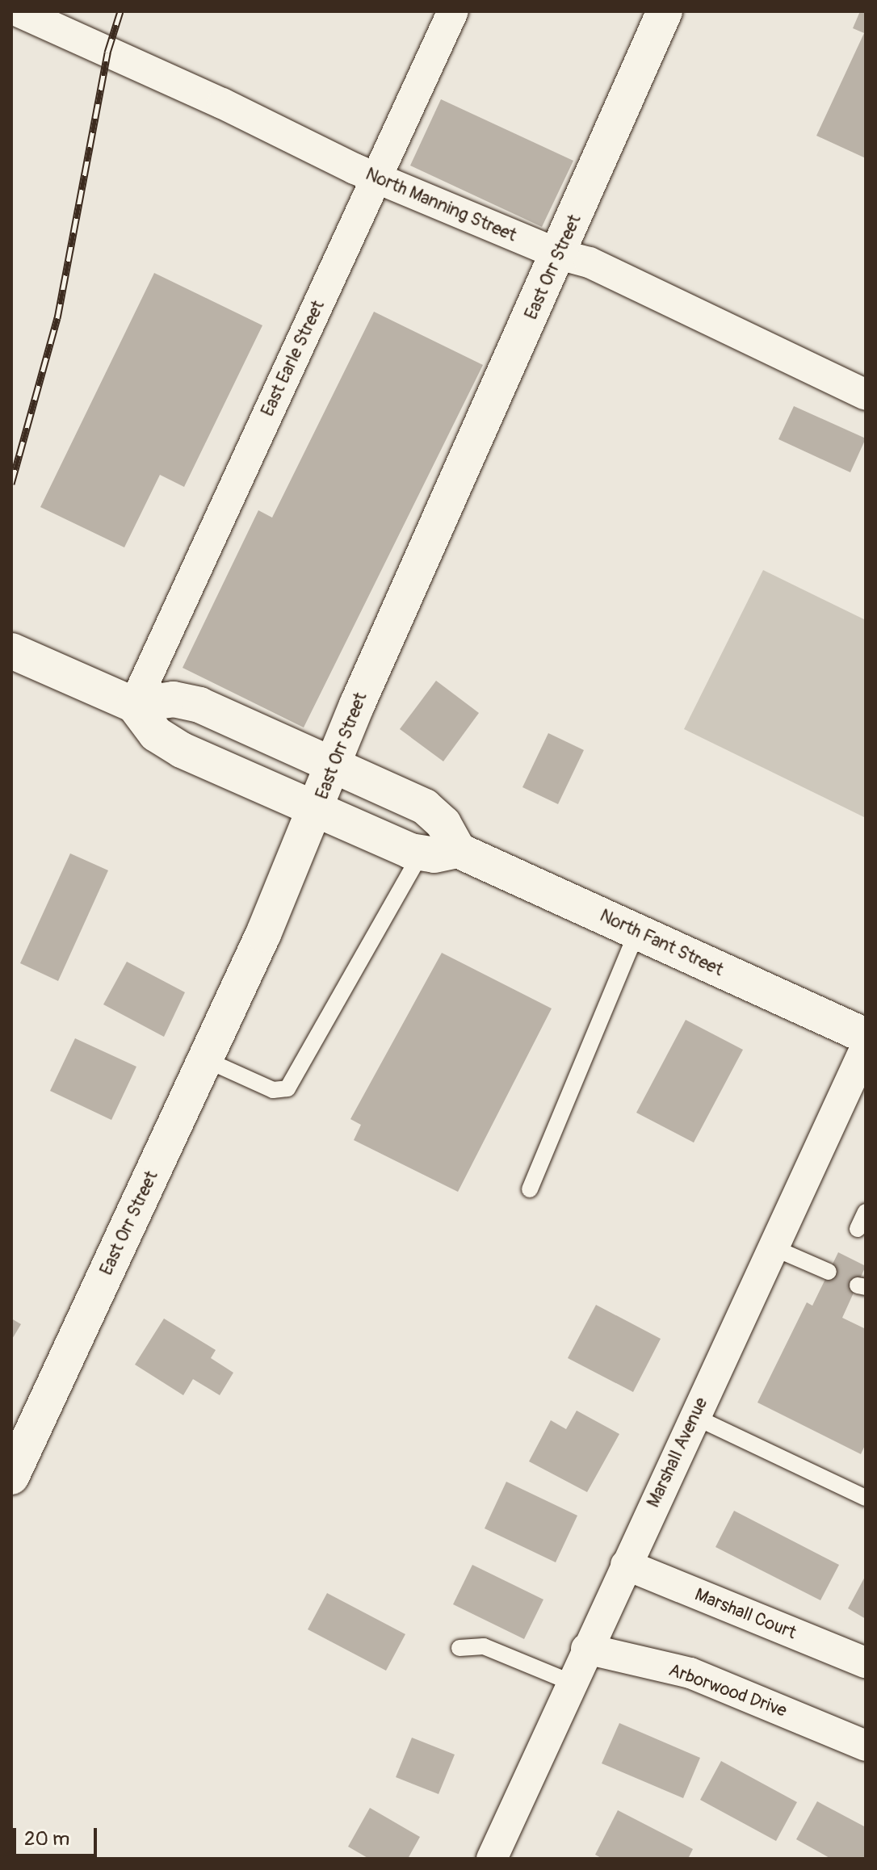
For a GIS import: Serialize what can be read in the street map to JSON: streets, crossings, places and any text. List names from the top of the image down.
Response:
{
  "streets": {
    "street": [
      "North Manning Street",
      "East Orr Street",
      "East Earle Street",
      "North Fant Street",
      "Marshall Avenue",
      "Marshall Court",
      "Arborwood Drive"
    ]
  },
  "crossings": [
    ["North Manning Street", "East Orr Street"],
    ["North Manning Street", "East Earle Street"],
    ["Marshall Avenue", "Marshall Court"],
    ["Marshall Avenue", "Arborwood Drive"]
  ],
  "scale_bar": "20 m"
}
